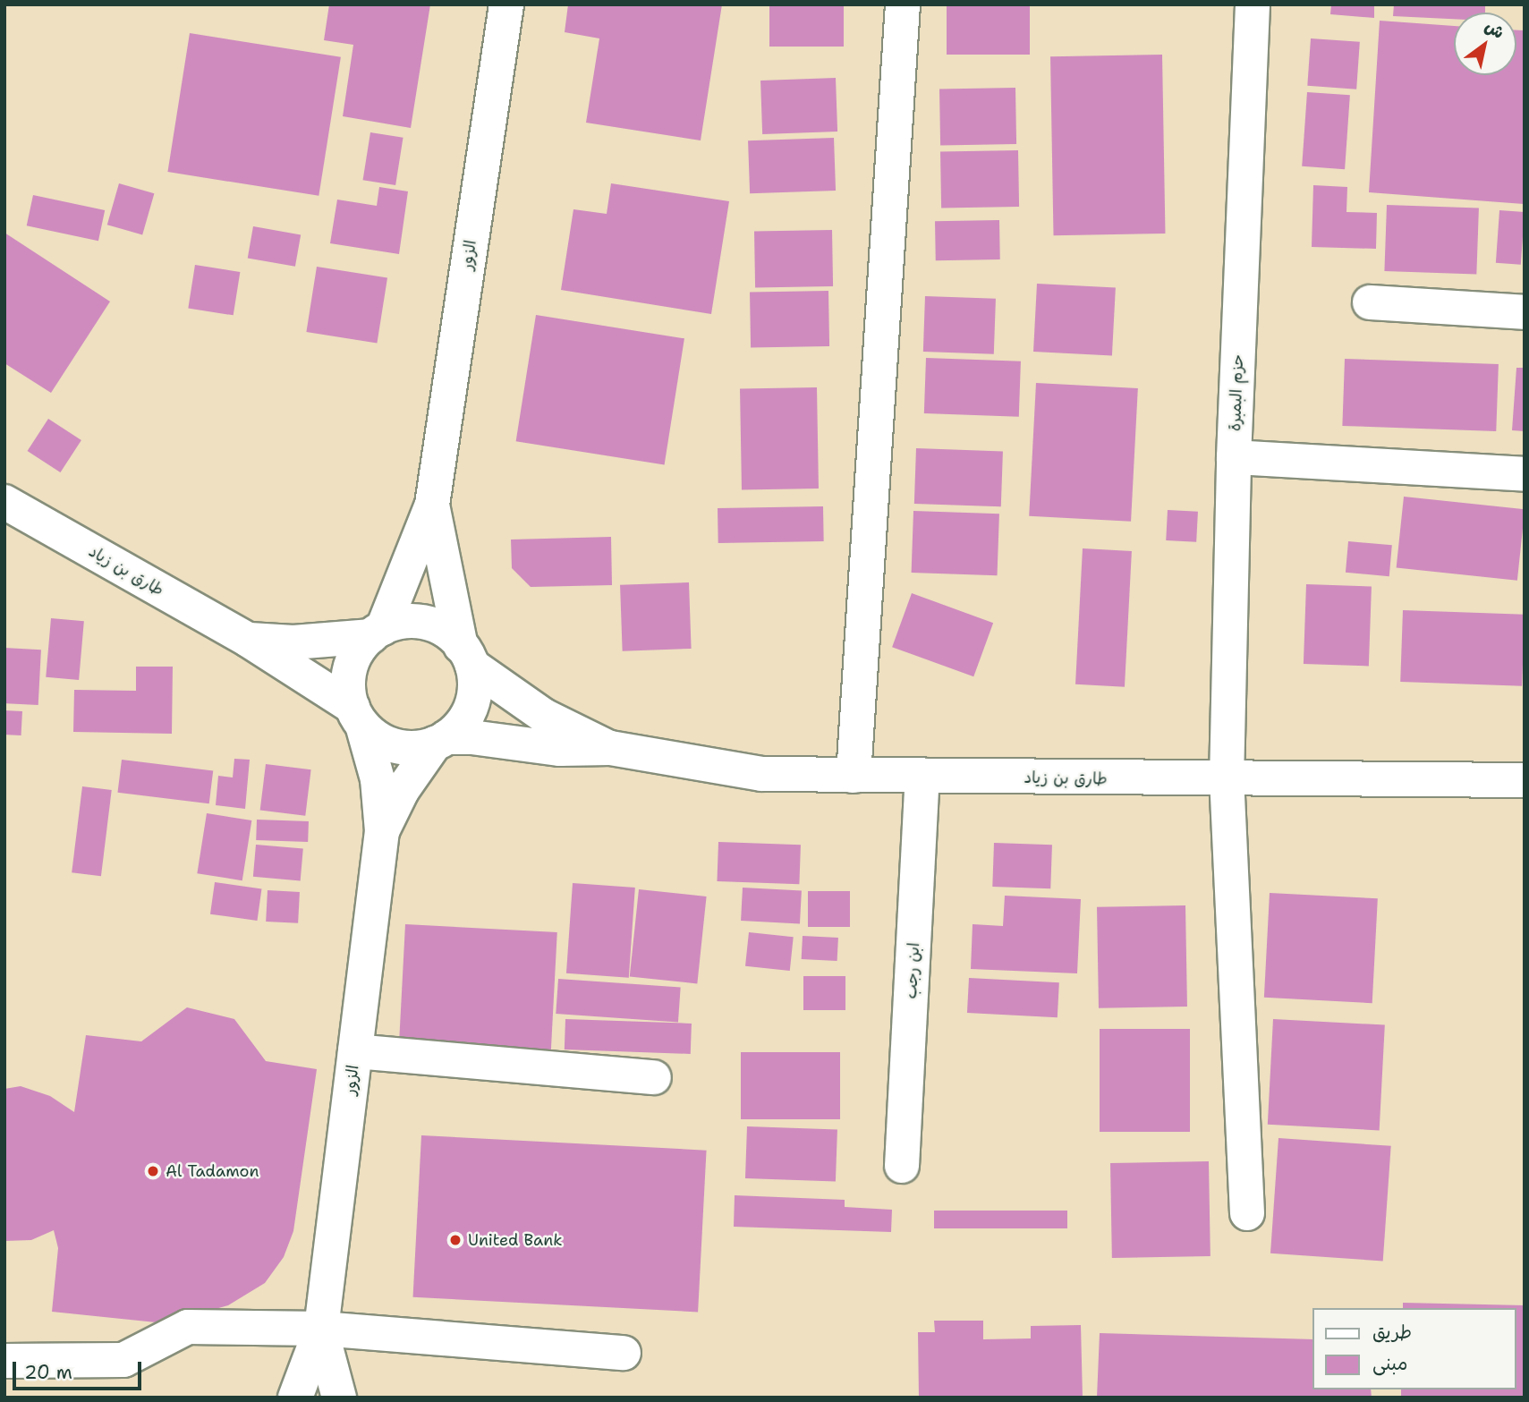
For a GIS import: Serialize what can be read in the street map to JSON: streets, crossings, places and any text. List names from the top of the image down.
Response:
{
  "streets": {
    "street": [
      "الزور",
      "حزم البمبرة",
      "طارق بن زياد",
      "ابن رجب"
    ]
  },
  "crossings": [
    ["الزور", "طارق بن زياد"],
    ["حزم البمبرة", "طارق بن زياد"],
    ["طارق بن زياد", "ابن رجب"]
  ],
  "places": ["Al Tadamon", "United Bank"],
  "legend": ["طريق", "مبنى"],
  "scale_bar": "20 m",
  "north": "top right"
}
